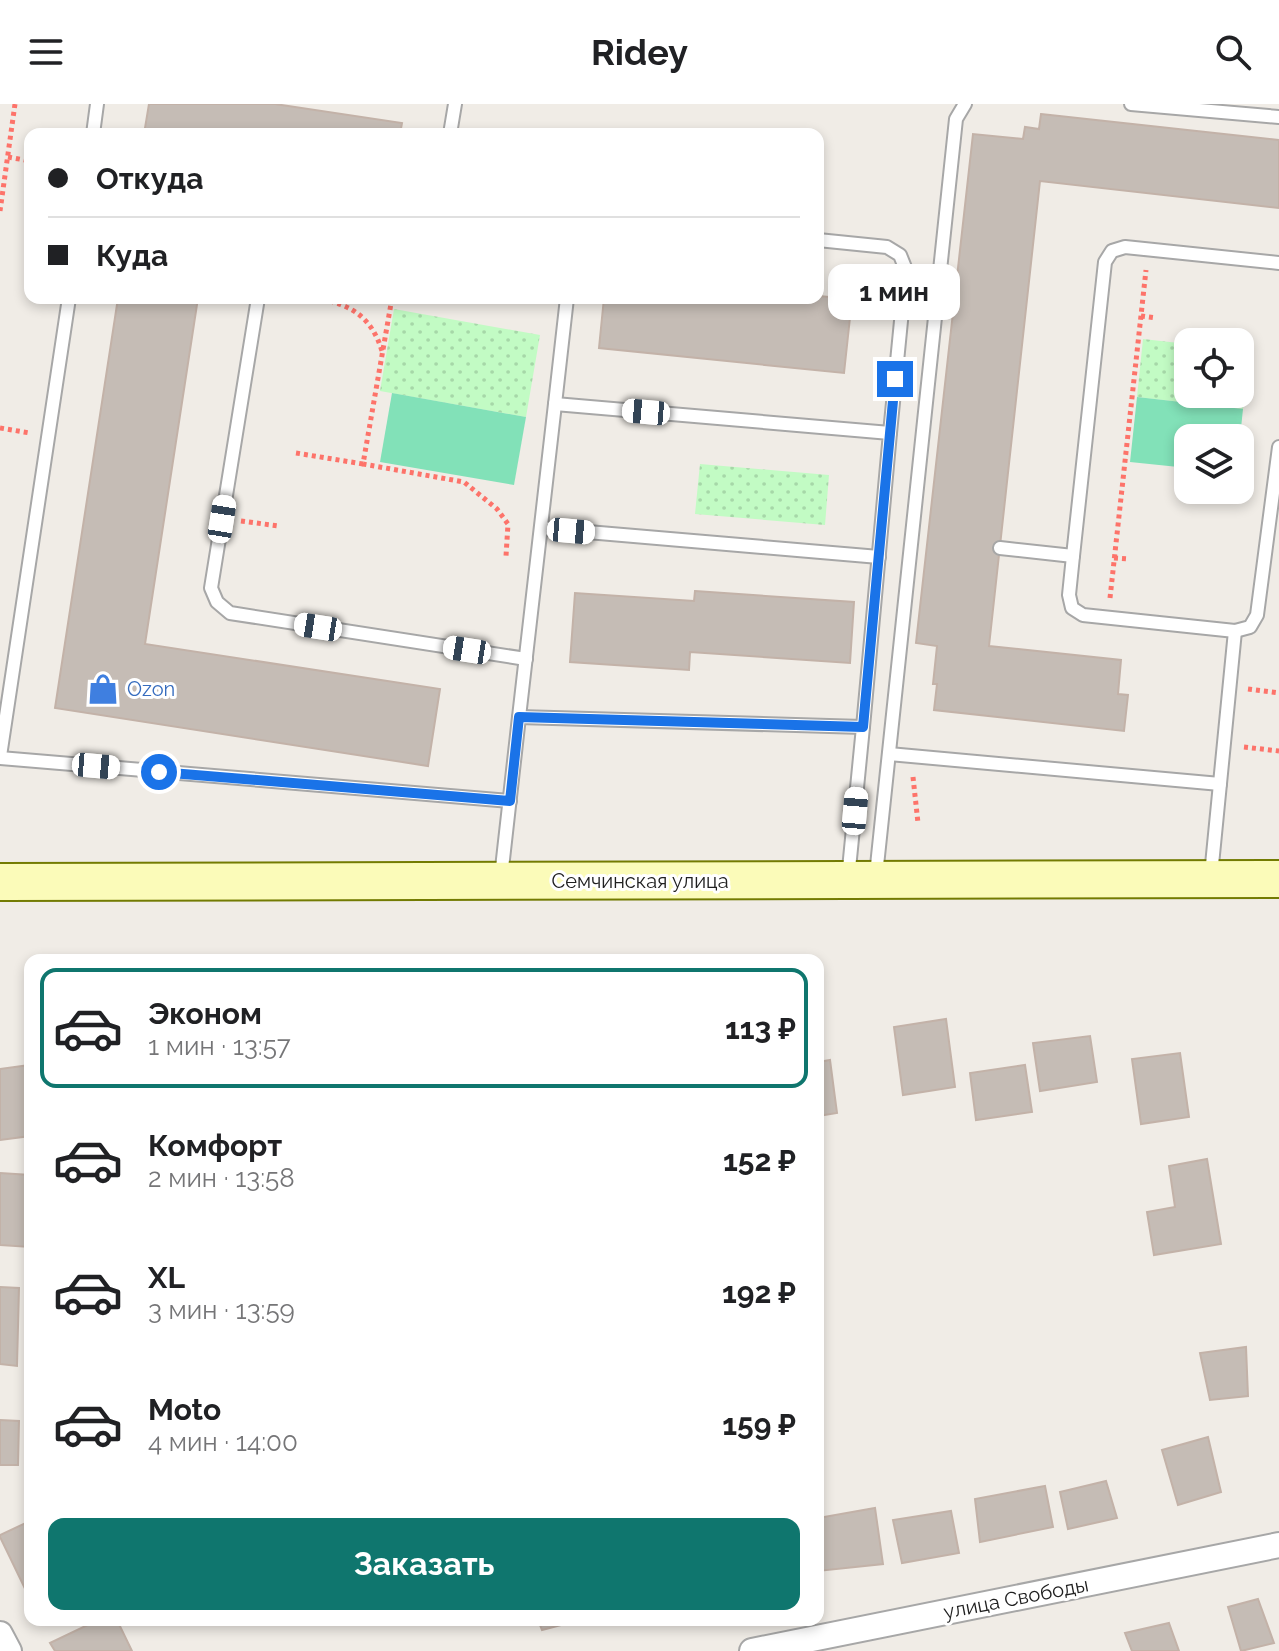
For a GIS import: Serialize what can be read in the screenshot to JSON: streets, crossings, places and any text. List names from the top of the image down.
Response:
{
  "streets": {
    "street": ["Семчинская улица", "улица Свободы"]
  },
  "places": {
    "shop": ["Ozon"]
  },
  "page": {
    "header": "Ridey",
    "banner": ["Откуда", "Куда"],
    "bubble": "1 мин",
    "list": [
      {
        "name": "Эконом",
        "note": "1 мин · 13:57",
        "value": "113 ₽"
      },
      {
        "name": "Комфорт",
        "note": "2 мин · 13:58",
        "value": "152 ₽"
      },
      {
        "name": "XL",
        "note": "3 мин · 13:59",
        "value": "192 ₽"
      },
      {
        "name": "Moto",
        "note": "4 мин · 14:00",
        "value": "159 ₽"
      }
    ],
    "buttons": "Заказать"
  }
}
